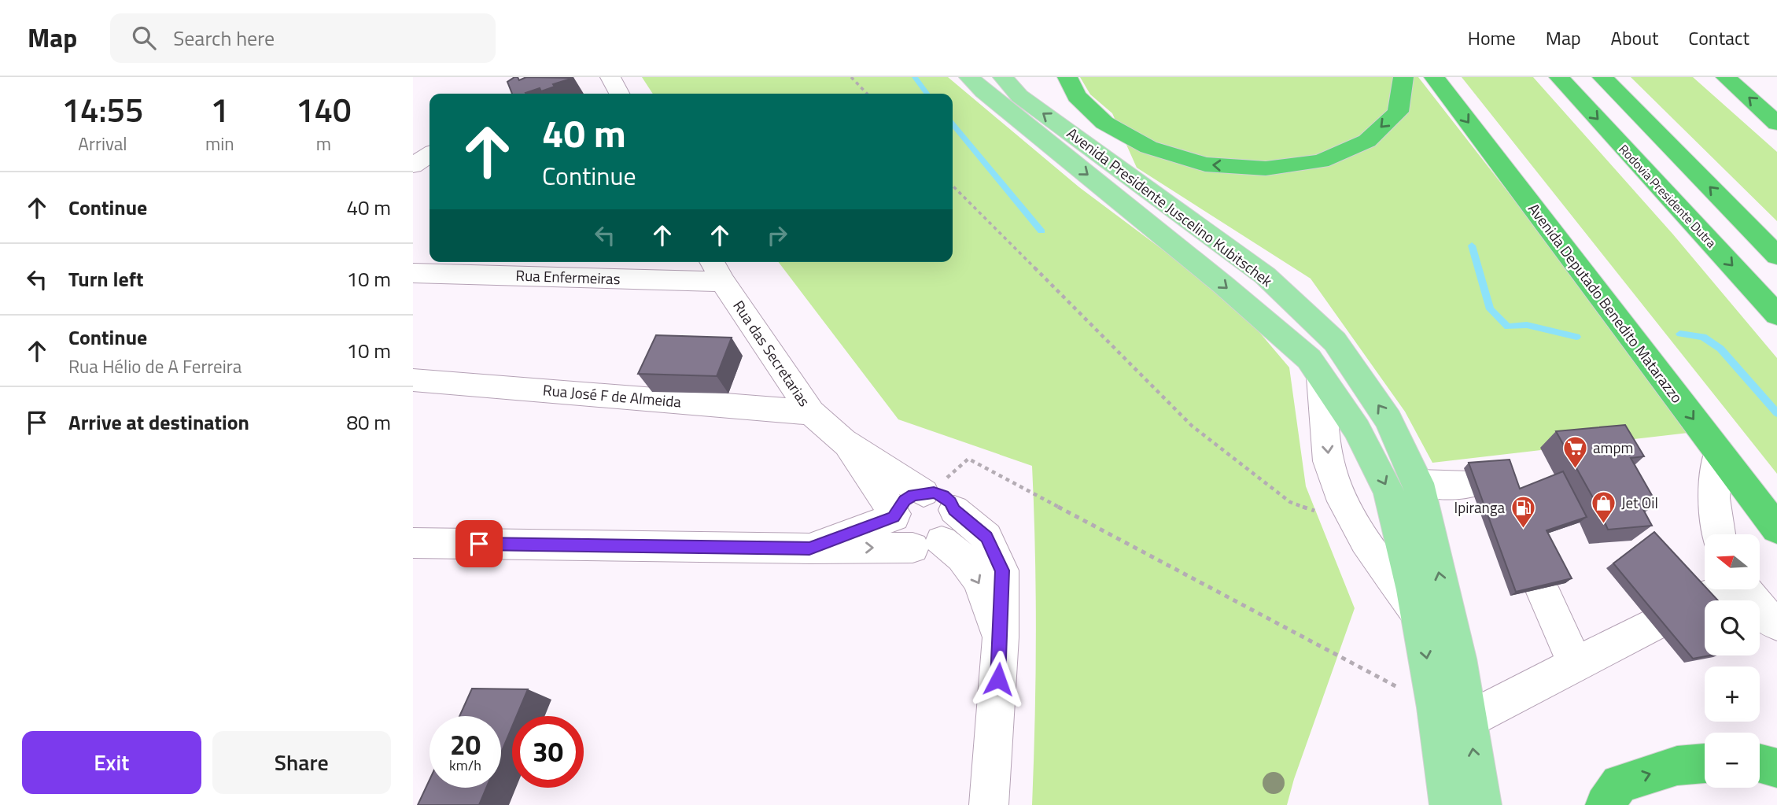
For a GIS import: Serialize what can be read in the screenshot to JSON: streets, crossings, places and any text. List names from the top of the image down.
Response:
{
  "streets": {
    "highway": ["Rodovia Presidente Dutra", "Avenida Deputado Benedito Matarazzo"],
    "main road": ["Avenida Presidente Juscelino Kubitschek"],
    "street": ["Rua Enfermeiras", "Rua das Secretarias", "Rua José F de Almeida"]
  },
  "crossings": [
    ["Rua Enfermeiras", "Rua das Secretarias"],
    ["Rua das Secretarias", "Rua José F de Almeida"]
  ],
  "places": {
    "supermarket": ["ampm"],
    "shop": ["Jet Oil"],
    "fuel station": ["Ipiranga"]
  },
  "north": "left",
  "page": {
    "header": "Map",
    "search": "Search here",
    "nav": [
      "Home",
      "Map",
      "About",
      "Contact"
    ],
    "eta": [
      "14:55",
      "Arrival",
      "1",
      "min",
      "140",
      "m"
    ],
    "turn": ["40 m", "Continue"],
    "list": [
      {
        "name": "Continue",
        "value": "40 m"
      },
      {
        "name": "Turn left",
        "value": "10 m"
      },
      {
        "name": "Continue",
        "note": "Rua Hélio de A Ferreira",
        "value": "10 m"
      },
      {
        "name": "Arrive at destination",
        "value": "80 m"
      }
    ],
    "map_buttons": ["+", "−"],
    "speed": "20 km/h",
    "limit": "30",
    "buttons": ["Exit", "Share"]
  }
}
